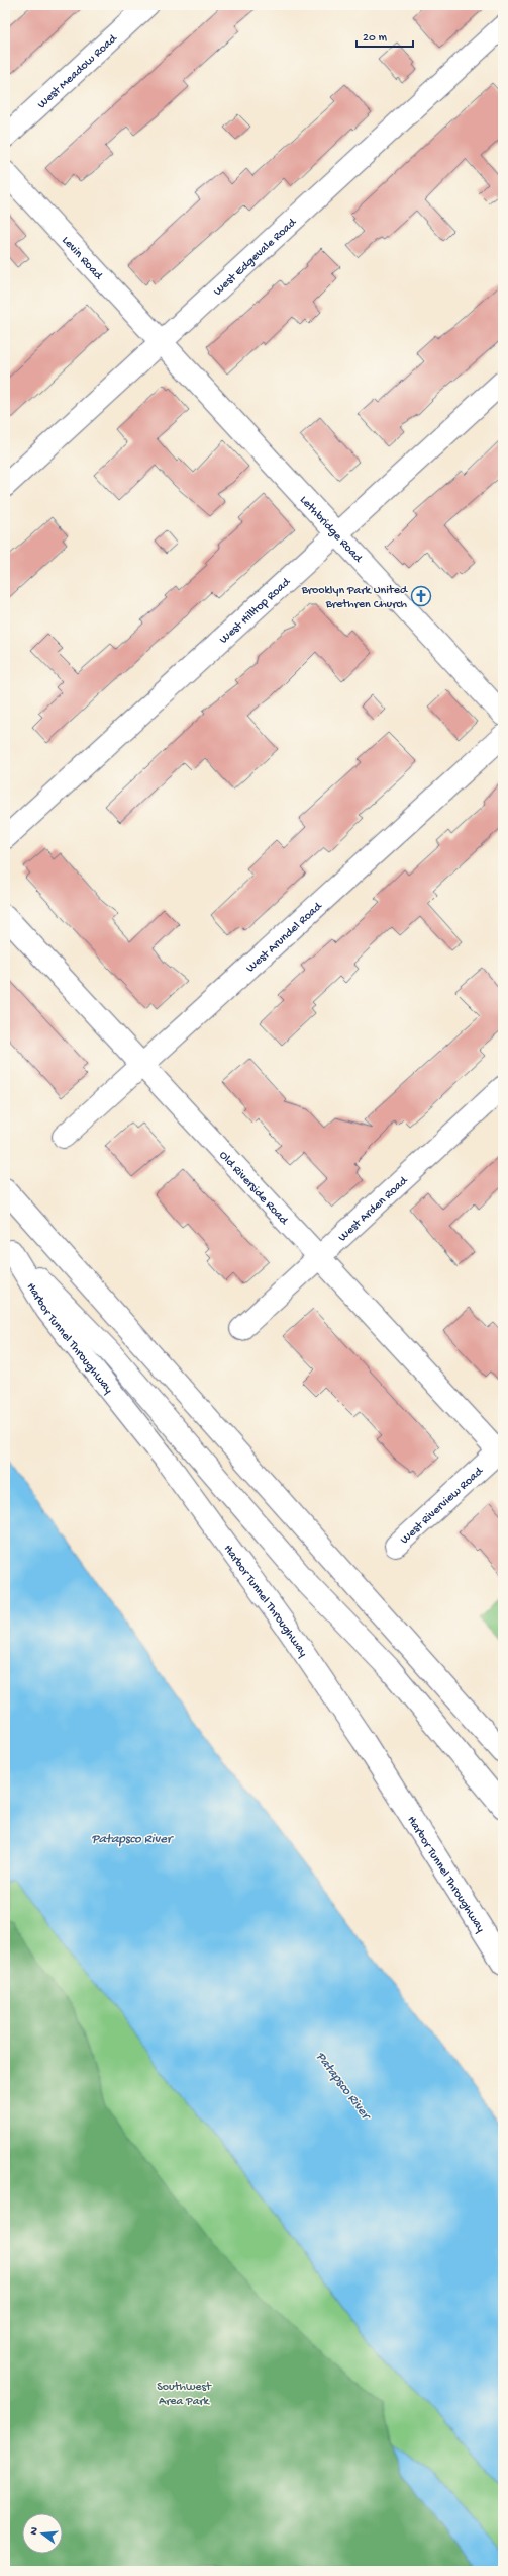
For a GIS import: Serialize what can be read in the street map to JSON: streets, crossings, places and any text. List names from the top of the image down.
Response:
{
  "streets": {
    "main road": [
      "West Meadow Road",
      "West Edgevale Road",
      "Levin Road",
      "Lethbridge Road",
      "West Hilltop Road",
      "West Arundel Road",
      "Old Riverside Road",
      "West Arden Road",
      "Harbor Tunnel Throughway",
      "West Riverview Road"
    ]
  },
  "crossings": [
    ["West Edgevale Road", "Levin Road"],
    ["West Edgevale Road", "Lethbridge Road"],
    ["Levin Road", "Lethbridge Road"],
    ["Lethbridge Road", "West Hilltop Road"],
    ["West Arundel Road", "Old Riverside Road"],
    ["Old Riverside Road", "West Arden Road"],
    ["Old Riverside Road", "West Riverview Road"]
  ],
  "water": ["Patapsco River"],
  "parks": ["Southwest Area Park"],
  "places": {
    "church": ["Brooklyn Park United Brethren Church"]
  },
  "scale_bar": "20 m",
  "north": "left"
}
